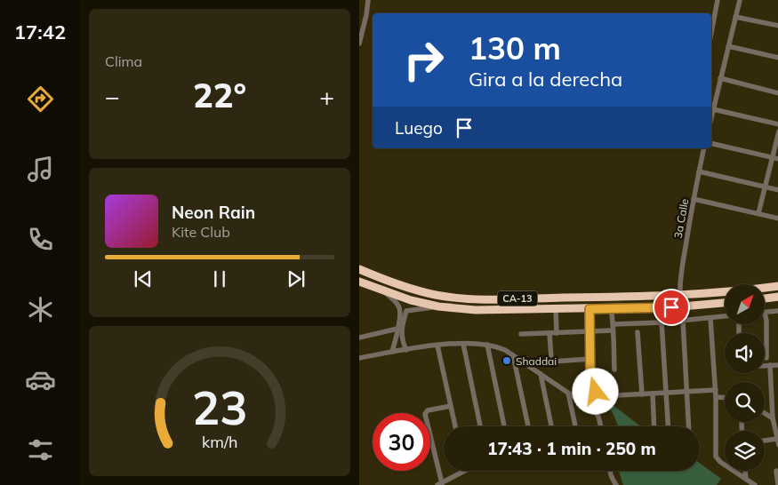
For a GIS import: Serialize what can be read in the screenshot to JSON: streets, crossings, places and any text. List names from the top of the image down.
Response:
{
  "streets": {
    "highway": ["CA-13"],
    "street": ["3a Calle"]
  },
  "crossings": [
    ["3a Calle", "CA-13"]
  ],
  "places": ["Shaddai"],
  "north": "top right",
  "page": {
    "tabs": "17:42",
    "tile": "Clima",
    "turn": ["130 m", "Gira a la derecha"],
    "heat": ["−", "22°", "+"],
    "then": "Luego",
    "song": ["Neon Rain", "Kite Club"],
    "limit": "30",
    "trip": "17:43 · 1 min · 250 m",
    "gauge": ["23", "km/h"]
  }
}
